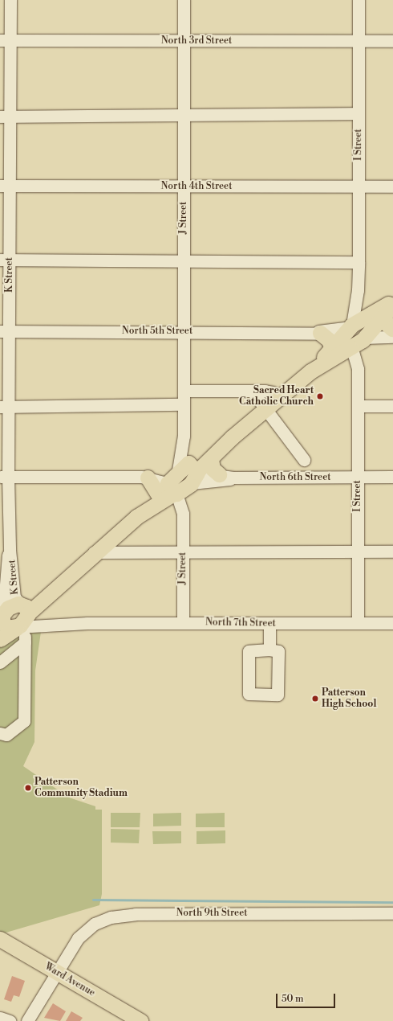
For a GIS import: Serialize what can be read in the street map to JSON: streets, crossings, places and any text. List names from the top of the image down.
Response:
{
  "streets": {
    "main road": ["Ward Avenue"],
    "street": [
      "North 3rd Street",
      "I Street",
      "North 4th Street",
      "J Street",
      "K Street",
      "North 5th Street",
      "North 6th Street",
      "North 7th Street",
      "North 9th Street"
    ]
  },
  "crossings": [
    ["North 3rd Street", "I Street"],
    ["North 3rd Street", "J Street"],
    ["North 3rd Street", "K Street"],
    ["I Street", "North 4th Street"],
    ["I Street", "North 5th Street"],
    ["I Street", "North 6th Street"],
    ["I Street", "North 7th Street"],
    ["North 4th Street", "J Street"],
    ["North 4th Street", "K Street"],
    ["J Street", "North 5th Street"],
    ["J Street", "North 6th Street"],
    ["J Street", "North 7th Street"],
    ["K Street", "North 5th Street"],
    ["K Street", "North 6th Street"],
    ["K Street", "North 7th Street"],
    ["North 9th Street", "Ward Avenue"]
  ],
  "places": ["Sacred Heart Catholic Church", "Patterson High School", "Patterson Community Stadium"],
  "scale_bar": "50 m"
}
